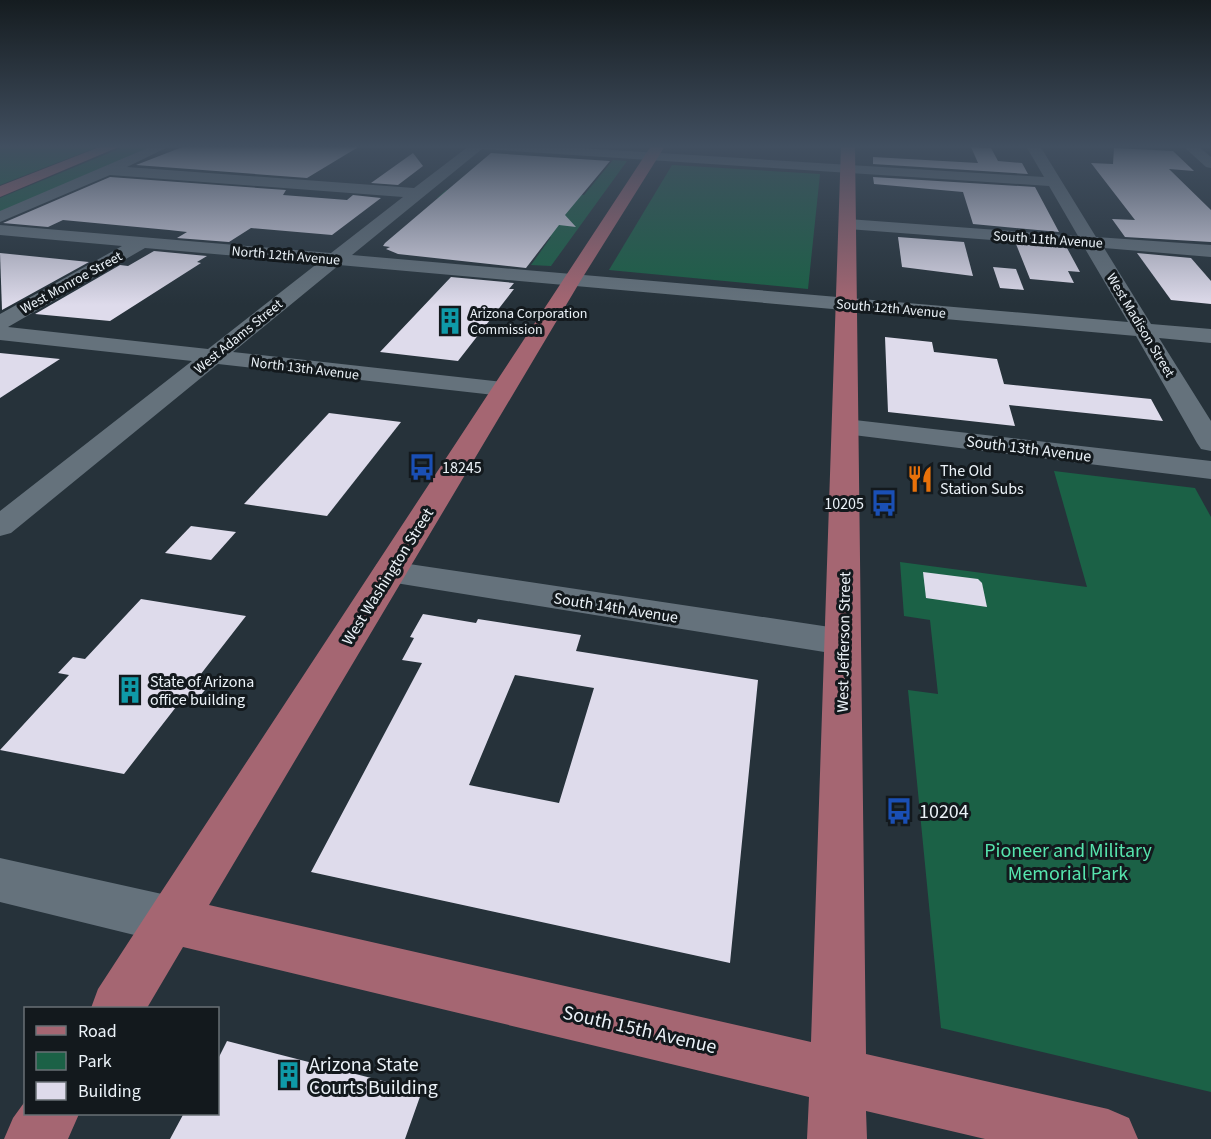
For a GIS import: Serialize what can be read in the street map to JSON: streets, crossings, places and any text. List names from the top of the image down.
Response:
{
  "streets": {
    "main road": ["West Washington Street", "West Jefferson Street", "South 15th Avenue"],
    "street": [
      "South 11th Avenue",
      "North 12th Avenue",
      "West Monroe Street",
      "South 12th Avenue",
      "West Madison Street",
      "West Adams Street",
      "North 13th Avenue",
      "South 13th Avenue",
      "South 14th Avenue"
    ]
  },
  "crossings": [
    ["South 11th Avenue", "West Madison Street"],
    ["South 11th Avenue", "West Jefferson Street"],
    ["North 12th Avenue", "West Monroe Street"],
    ["North 12th Avenue", "South 12th Avenue"],
    ["North 12th Avenue", "West Adams Street"],
    ["North 12th Avenue", "West Washington Street"],
    ["South 12th Avenue", "West Madison Street"],
    ["South 12th Avenue", "West Washington Street"],
    ["South 12th Avenue", "West Jefferson Street"],
    ["West Adams Street", "North 13th Avenue"],
    ["North 13th Avenue", "West Washington Street"],
    ["South 13th Avenue", "West Jefferson Street"],
    ["West Washington Street", "South 14th Avenue"],
    ["West Washington Street", "South 15th Avenue"],
    ["South 14th Avenue", "West Jefferson Street"],
    ["West Jefferson Street", "South 15th Avenue"]
  ],
  "parks": ["Pioneer and Military Memorial Park"],
  "places": {
    "building": ["Arizona Corporation Commission", "State of Arizona office building", "Arizona State Courts Building"],
    "bus stop": ["18245", "10205", "10204"],
    "restaurant": ["The Old Station Subs"]
  },
  "legend": ["Road", "Park", "Building"]
}
